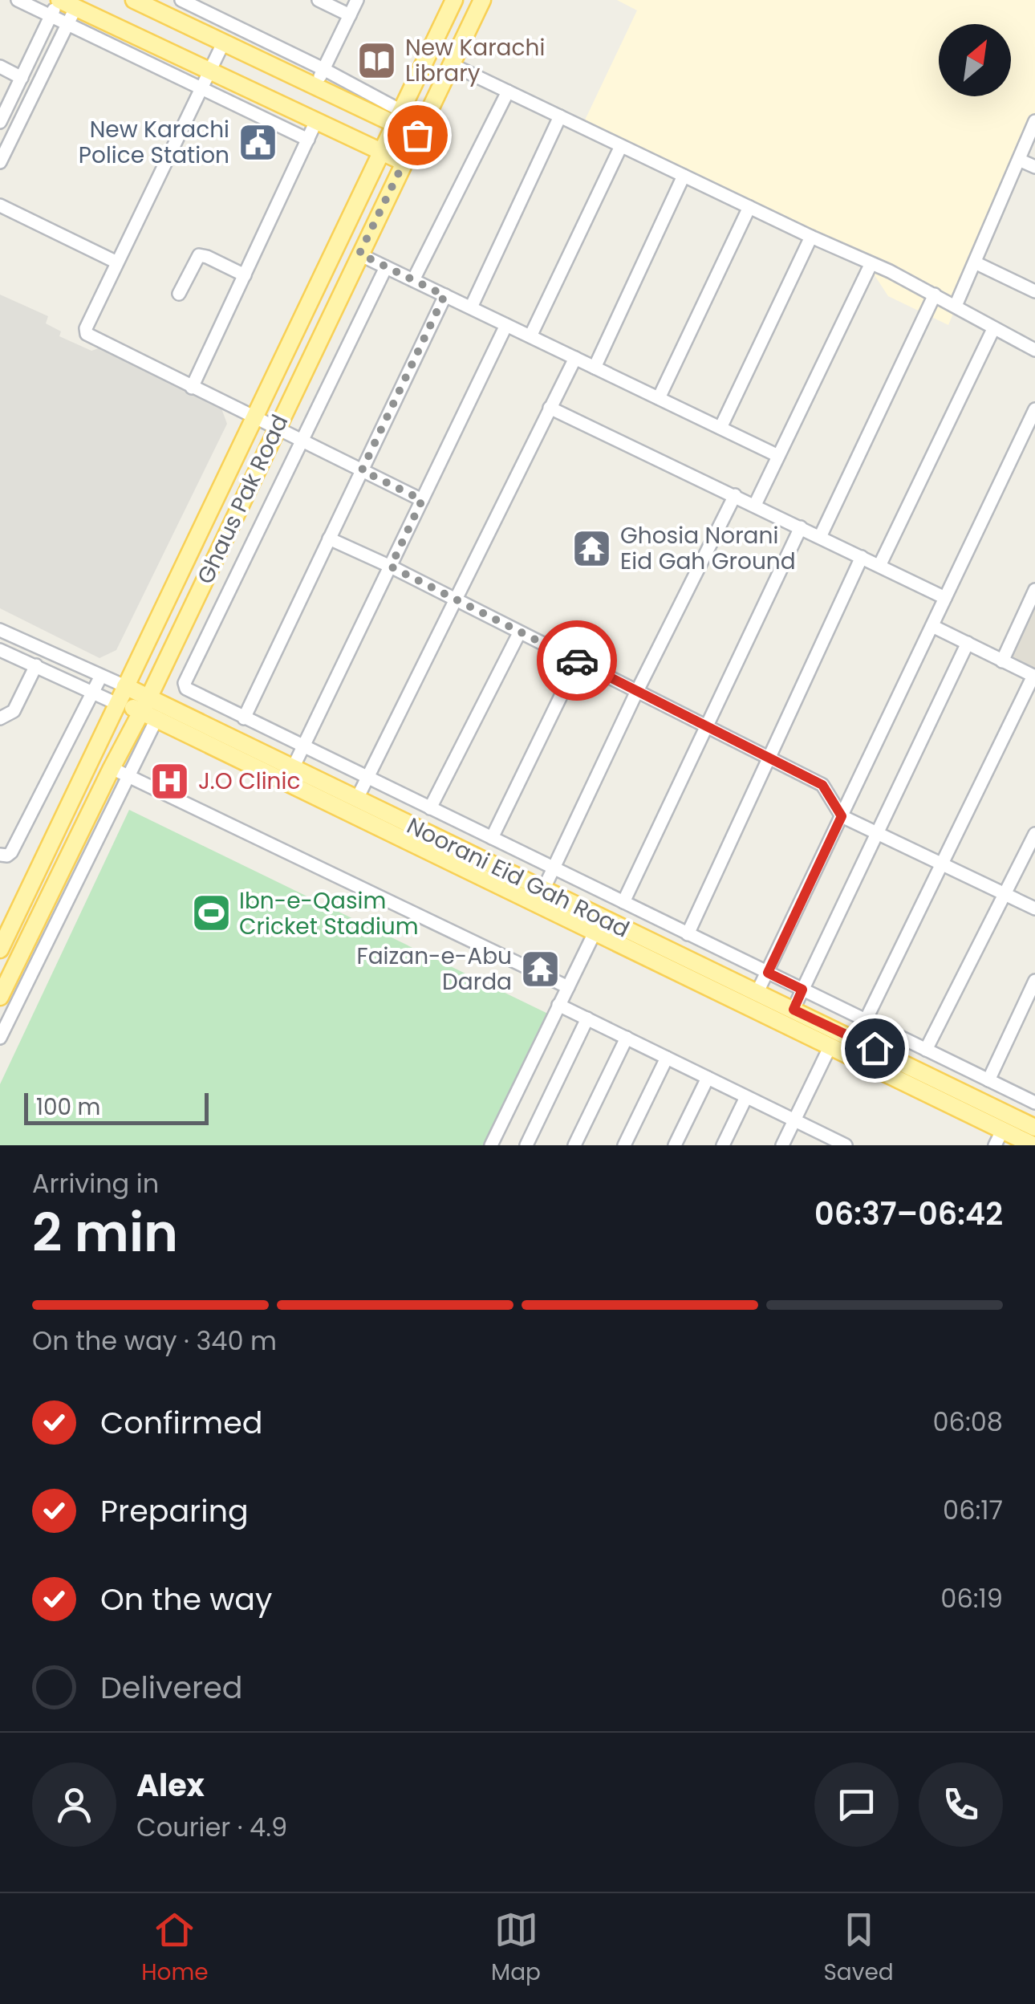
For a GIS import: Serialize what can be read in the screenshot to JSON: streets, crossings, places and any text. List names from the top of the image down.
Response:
{
  "streets": {
    "main road": ["Ghaus Pak Road", "Noorani Eid Gah Road"]
  },
  "crossings": [
    ["Ghaus Pak Road", "Noorani Eid Gah Road"]
  ],
  "places": {
    "library": ["New Karachi Library"],
    "public building": ["New Karachi Police Station"],
    "temple": ["Ghosia Norani Eid Gah Ground", "Faizan-e-Abu Darda"],
    "hospital": ["J.O Clinic"],
    "sports": ["Ibn-e-Qasim Cricket Stadium"]
  },
  "scale_bar": "100 m",
  "north": "top right",
  "page": {
    "scale": "100 m",
    "heading": ["2 min", "Arriving in", "06:37–06:42"],
    "panel": ["Alex", "Courier · 4.9"],
    "bar": "On the way · 340 m",
    "list": [
      ["Confirmed", "06:08"],
      ["Preparing", "06:17"],
      ["On the way", "06:19"],
      "Delivered"
    ],
    "tabs": ["Home", "Map", "Saved"]
  }
}
